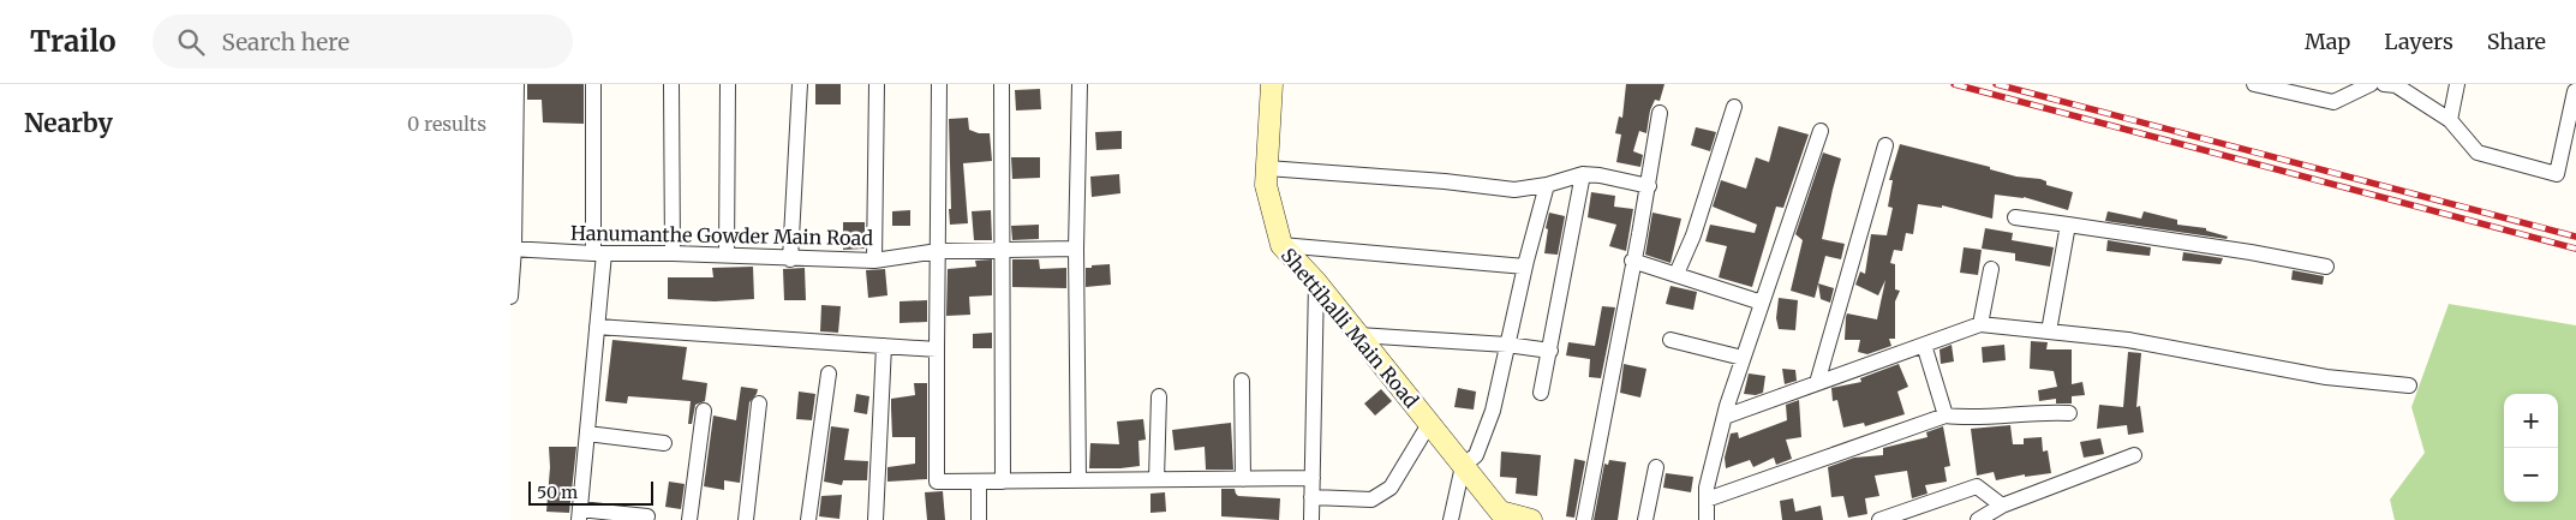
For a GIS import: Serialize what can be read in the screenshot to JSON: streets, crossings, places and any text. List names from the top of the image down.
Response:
{
  "streets": {
    "street": ["Hanumanthe Gowder Main Road", "Shettihalli Main Road"]
  },
  "scale_bar": "50 m",
  "page": {
    "header": "Trailo",
    "search": "Search here",
    "nav": ["Map", "Layers", "Share"],
    "heading": ["Nearby", "0 results"],
    "map_buttons": ["+", "−"],
    "scale": "50 m"
  }
}
